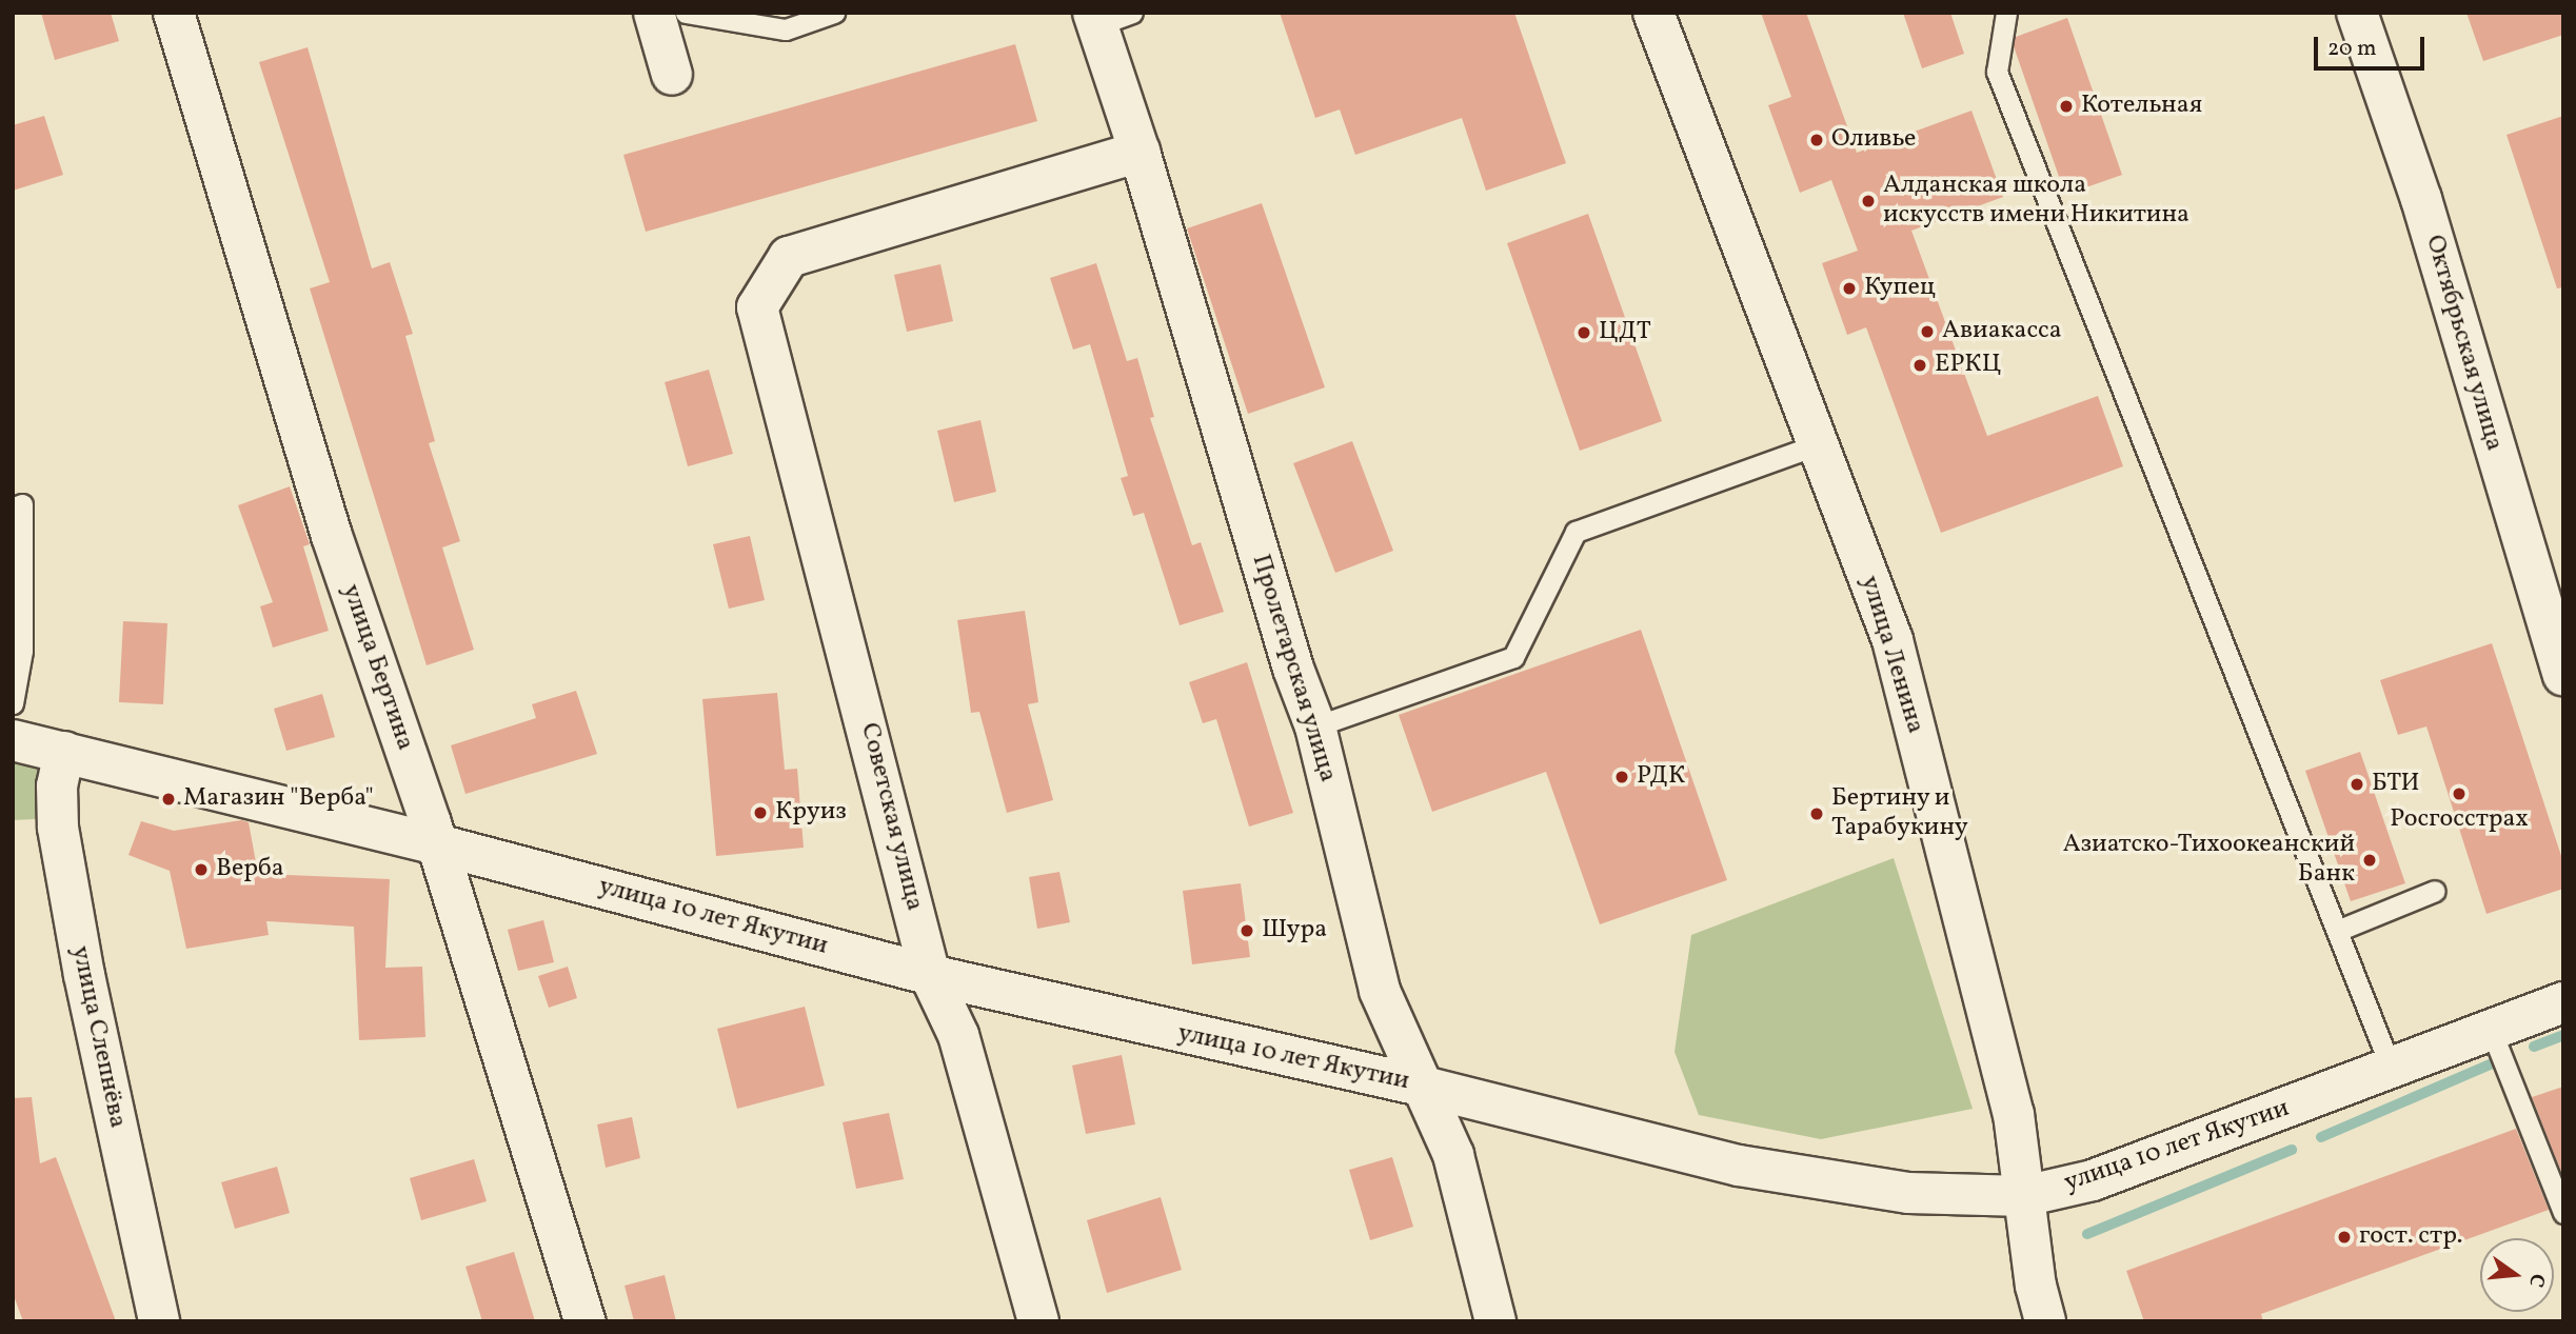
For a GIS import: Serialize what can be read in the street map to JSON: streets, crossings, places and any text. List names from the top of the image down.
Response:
{
  "streets": {
    "street": [
      "Октябрьская улица",
      "улица Ленина",
      "улица Бертина",
      "Пролетарская улица",
      "Советская улица",
      "улица 10 лет Якутии",
      "улица Слепнёва"
    ]
  },
  "crossings": [
    ["улица Ленина", "улица 10 лет Якутии"],
    ["улица Бертина", "улица 10 лет Якутии"],
    ["Пролетарская улица", "Советская улица"],
    ["Пролетарская улица", "улица 10 лет Якутии"],
    ["Советская улица", "улица 10 лет Якутии"],
    ["улица 10 лет Якутии", "улица Слепнёва"]
  ],
  "places": [
    "Котельная",
    "Оливье",
    "Алданская школа искусств имени Никитина",
    "Купец",
    "Авиакасса",
    "ЦДТ",
    "ЕРКЦ",
    "РДК",
    "БТИ",
    "Росгосстрах",
    "Магазин \"Верба\"",
    "Круиз",
    "Бертину и Тарабукину",
    "Азиатско-Тихоокеанский Банк",
    "Верба",
    "Шура",
    "гост. стр."
  ],
  "scale_bar": "20 m",
  "north": "right"
}
